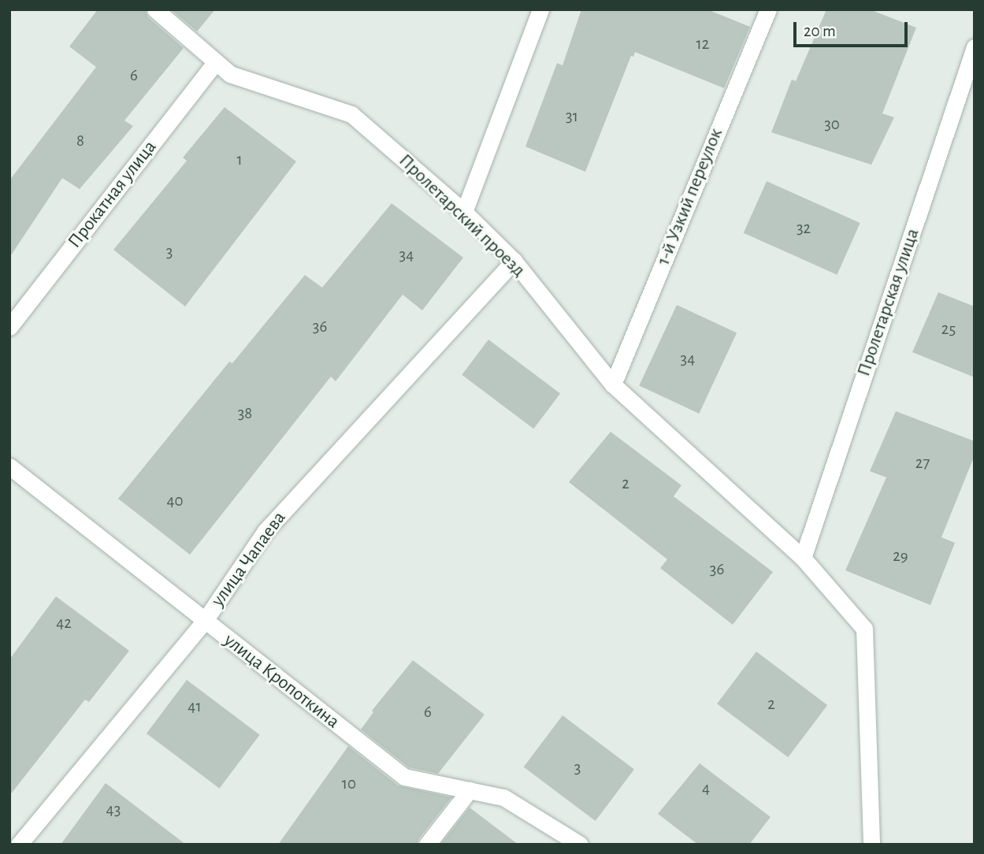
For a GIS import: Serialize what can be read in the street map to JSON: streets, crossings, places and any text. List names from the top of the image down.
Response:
{
  "streets": {
    "street": [
      "Прокатная улица",
      "1-й Узкий переулок",
      "Пролетарский проезд",
      "Пролетарская улица",
      "улица Чапаева",
      "улица Кропоткина"
    ]
  },
  "crossings": [
    ["Прокатная улица", "Пролетарский проезд"],
    ["1-й Узкий переулок", "Пролетарский проезд"],
    ["Пролетарский проезд", "Пролетарская улица"],
    ["Пролетарский проезд", "улица Чапаева"],
    ["улица Чапаева", "улица Кропоткина"]
  ],
  "house_numbers": [
    "12",
    "6",
    "31",
    "30",
    "8",
    "1",
    "32",
    "3",
    "34",
    "36",
    "25",
    "34",
    "38",
    "27",
    "2",
    "40",
    "29",
    "36",
    "42",
    "2",
    "41",
    "6",
    "3",
    "10",
    "4",
    "43"
  ],
  "scale_bar": "20 m"
}
